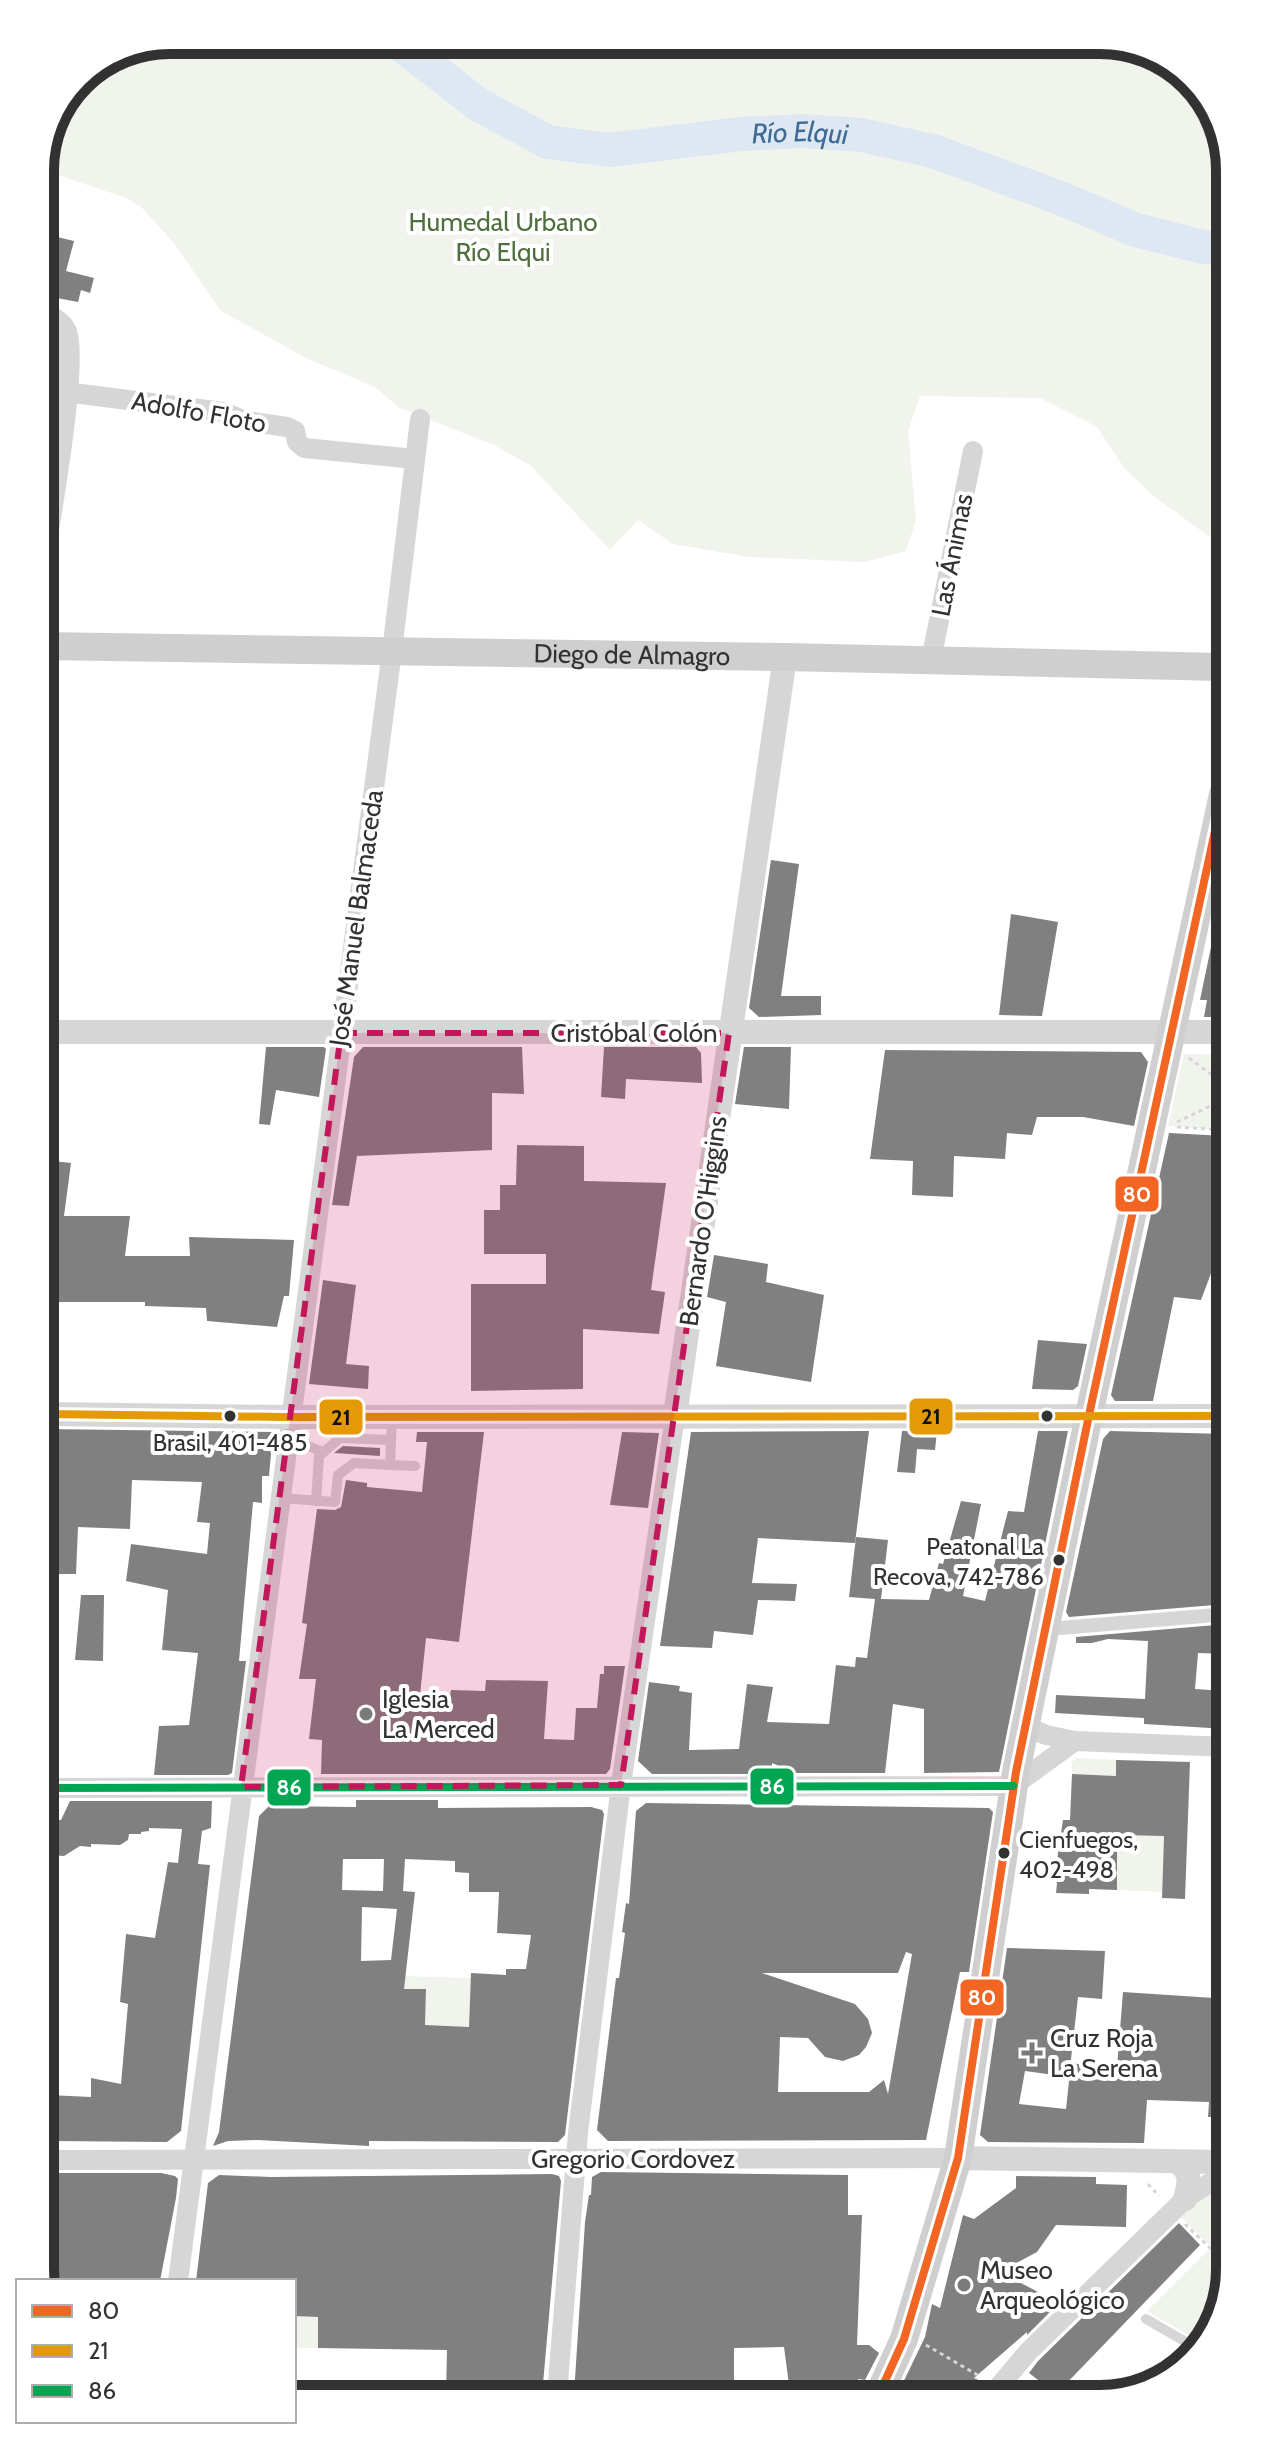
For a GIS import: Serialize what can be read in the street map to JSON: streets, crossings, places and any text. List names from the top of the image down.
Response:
{
  "streets": {
    "main road": ["Diego de Almagro"],
    "street": [
      "Adolfo Floto",
      "Las Ánimas",
      "José Manuel Balmaceda",
      "Cristóbal Colón",
      "Bernardo O'Higgins",
      "Gregorio Cordovez"
    ]
  },
  "crossings": [
    ["Adolfo Floto", "José Manuel Balmaceda"],
    ["Las Ánimas", "Diego de Almagro"],
    ["Diego de Almagro", "José Manuel Balmaceda"],
    ["Diego de Almagro", "Bernardo O'Higgins"],
    ["José Manuel Balmaceda", "Cristóbal Colón"],
    ["Cristóbal Colón", "Bernardo O'Higgins"],
    ["Bernardo O'Higgins", "Gregorio Cordovez"]
  ],
  "water": ["Río Elqui"],
  "parks": ["Humedal Urbano Río Elqui"],
  "places": {
    "other": [
      "Brasil, 401-485",
      "Peatonal La Recova, 742-786",
      "Iglesia La Merced",
      "Cienfuegos, 402-498",
      "Museo Arqueológico"
    ],
    "health": ["Cruz Roja La Serena"]
  },
  "lines": ["transit line 80", "transit line 21", "transit line 86"],
  "legend": ["80", "21", "86"]
}
